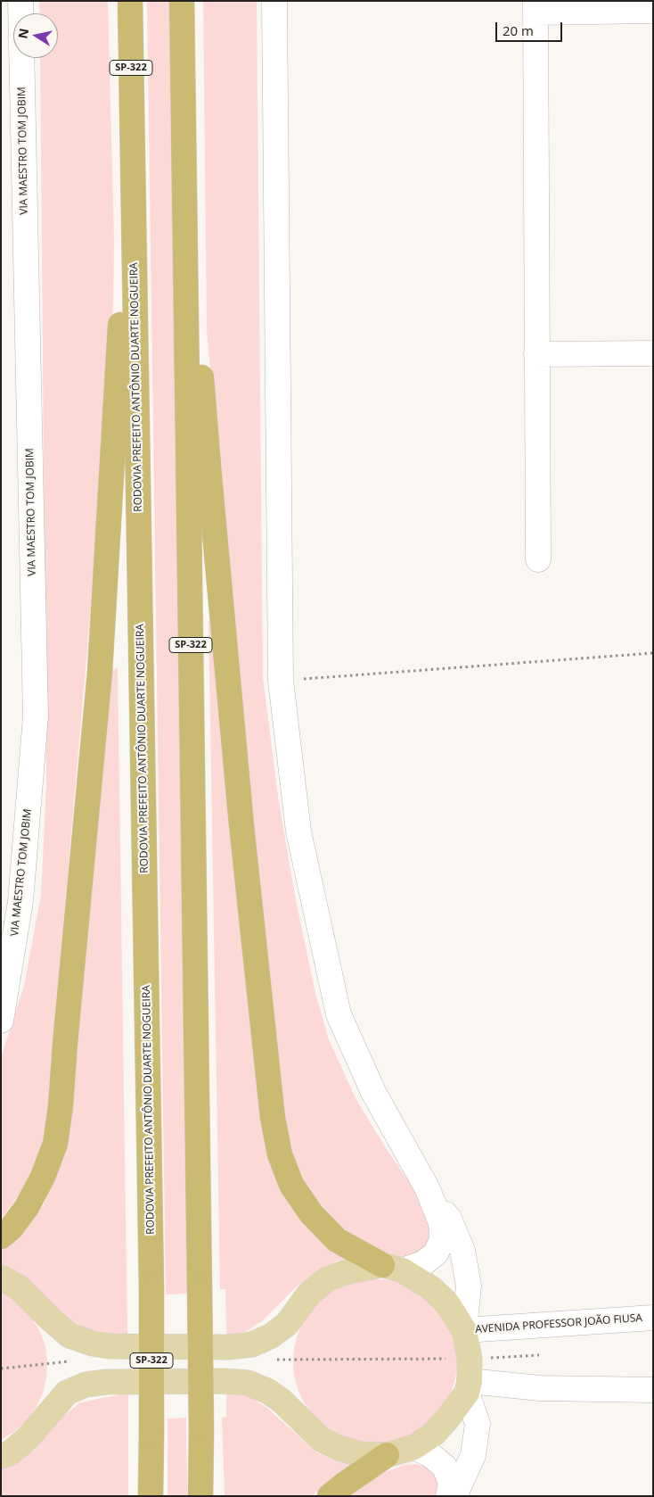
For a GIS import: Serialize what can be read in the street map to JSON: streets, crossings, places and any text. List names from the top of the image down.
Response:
{
  "streets": {
    "highway": ["SP-322", "RODOVIA PREFEITO ANTÔNIO DUARTE NOGUEIRA"],
    "main road": ["AVENIDA PROFESSOR JOÃO FIUSA"],
    "street": ["VIA MAESTRO TOM JOBIM"]
  },
  "scale_bar": "20 m",
  "north": "left"
}
